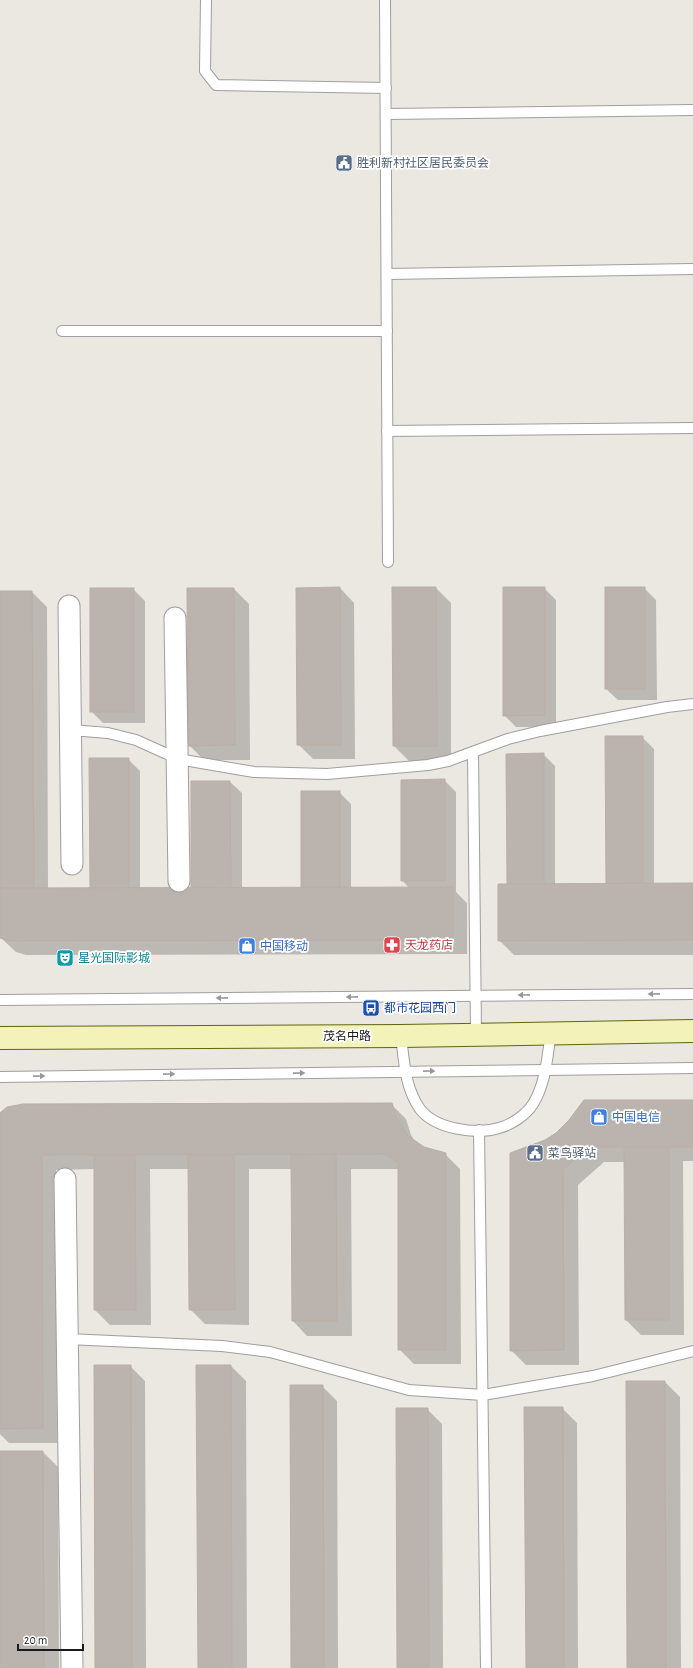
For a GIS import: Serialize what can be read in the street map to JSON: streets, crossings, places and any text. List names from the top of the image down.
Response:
{
  "streets": {
    "street": ["茂名中路"]
  },
  "places": {
    "public building": ["胜利新村社区居民委员会", "菜鸟驿站"],
    "pharmacy": ["天龙药店"],
    "shop": ["中国移动", "中国电信"],
    "theatre": ["星光国际影城"],
    "bus stop": ["都市花园西门"]
  },
  "scale_bar": "20 m"
}
